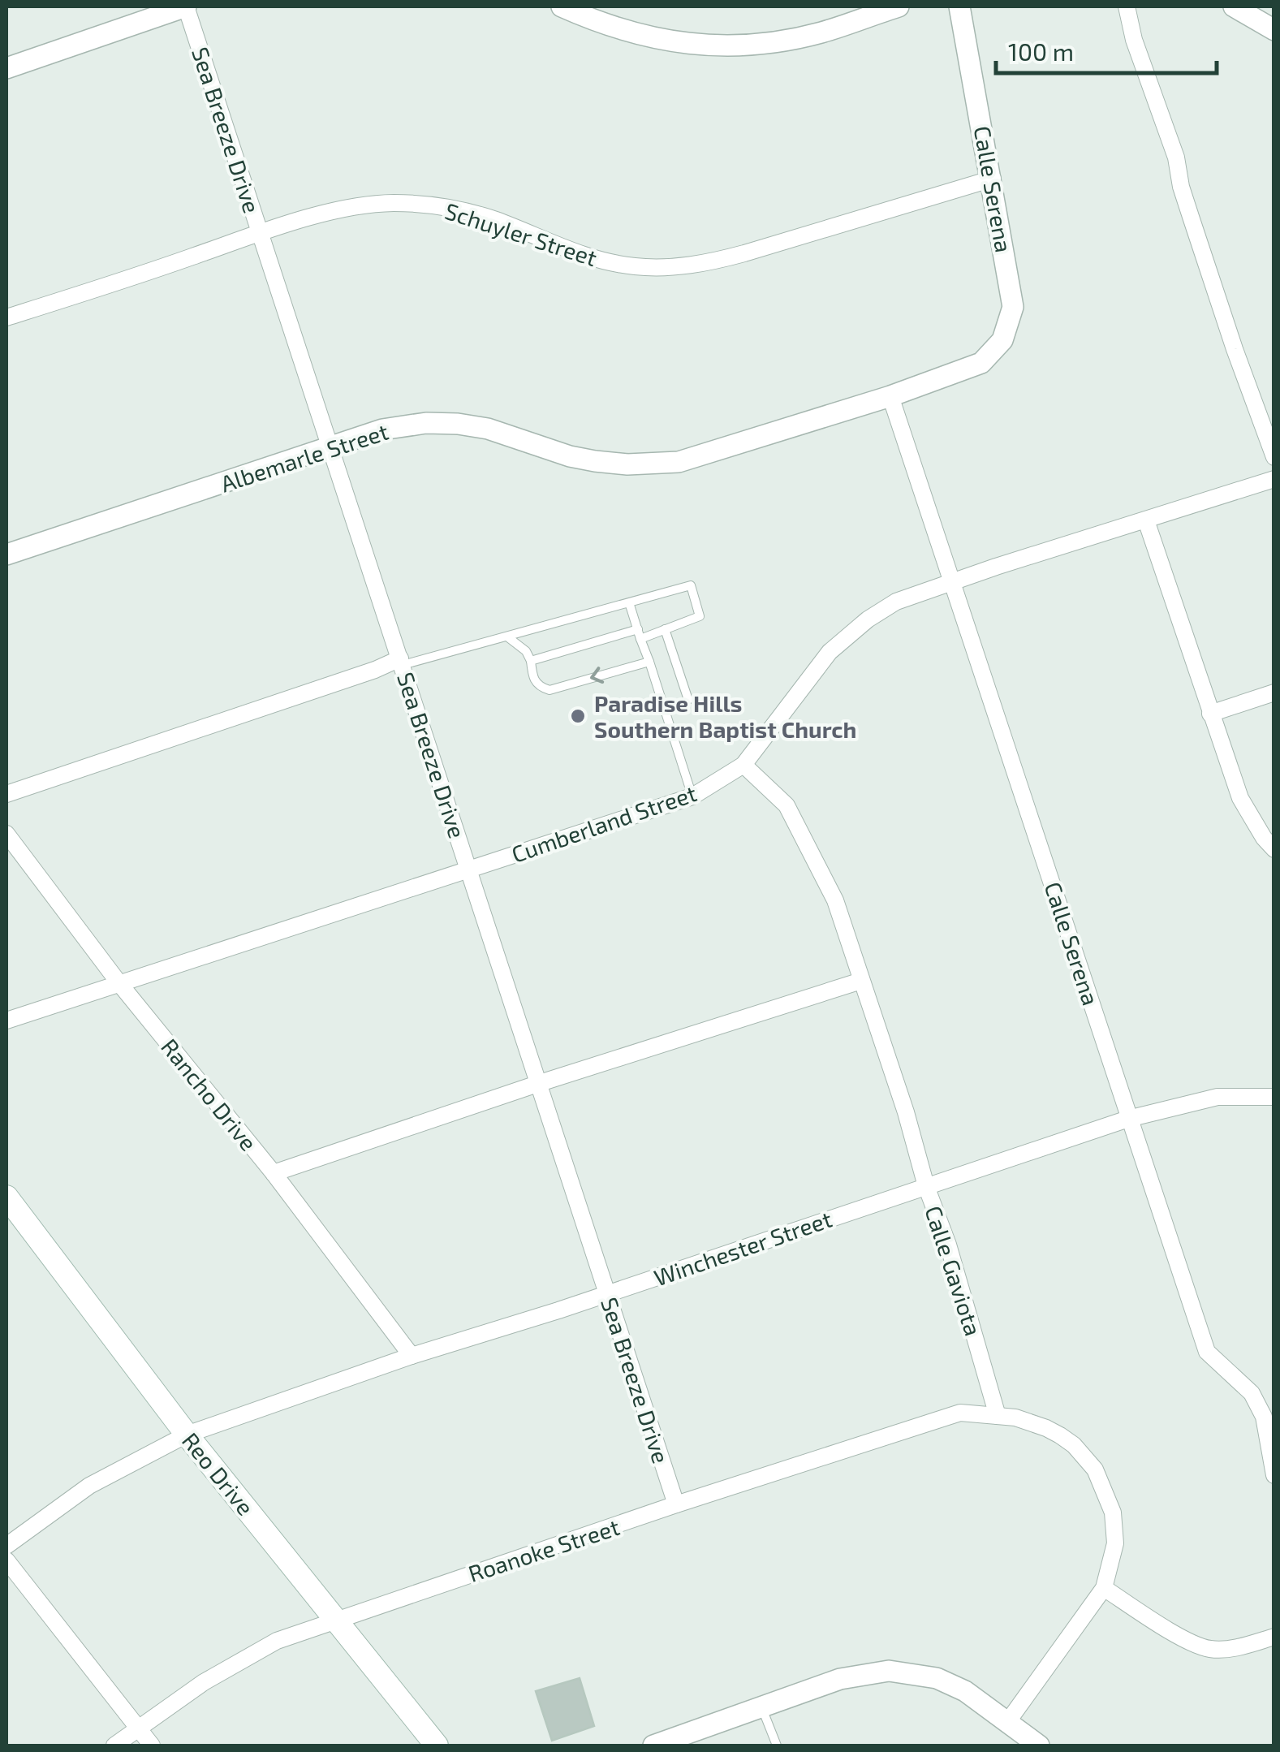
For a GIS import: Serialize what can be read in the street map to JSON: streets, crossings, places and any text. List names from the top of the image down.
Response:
{
  "streets": {
    "main road": ["Reo Drive"],
    "street": [
      "Sea Breeze Drive",
      "Calle Serena",
      "Schuyler Street",
      "Albemarle Street",
      "Cumberland Street",
      "Rancho Drive",
      "Winchester Street",
      "Calle Gaviota",
      "Roanoke Street"
    ]
  },
  "crossings": [
    ["Sea Breeze Drive", "Schuyler Street"],
    ["Sea Breeze Drive", "Albemarle Street"],
    ["Sea Breeze Drive", "Cumberland Street"],
    ["Sea Breeze Drive", "Winchester Street"],
    ["Sea Breeze Drive", "Roanoke Street"],
    ["Calle Serena", "Schuyler Street"],
    ["Calle Serena", "Albemarle Street"],
    ["Calle Serena", "Cumberland Street"],
    ["Calle Serena", "Winchester Street"],
    ["Cumberland Street", "Rancho Drive"],
    ["Cumberland Street", "Calle Gaviota"],
    ["Rancho Drive", "Winchester Street"],
    ["Winchester Street", "Calle Gaviota"],
    ["Winchester Street", "Reo Drive"],
    ["Calle Gaviota", "Roanoke Street"],
    ["Reo Drive", "Roanoke Street"]
  ],
  "places": ["Paradise Hills Southern Baptist Church"],
  "scale_bar": "100 m"
}
